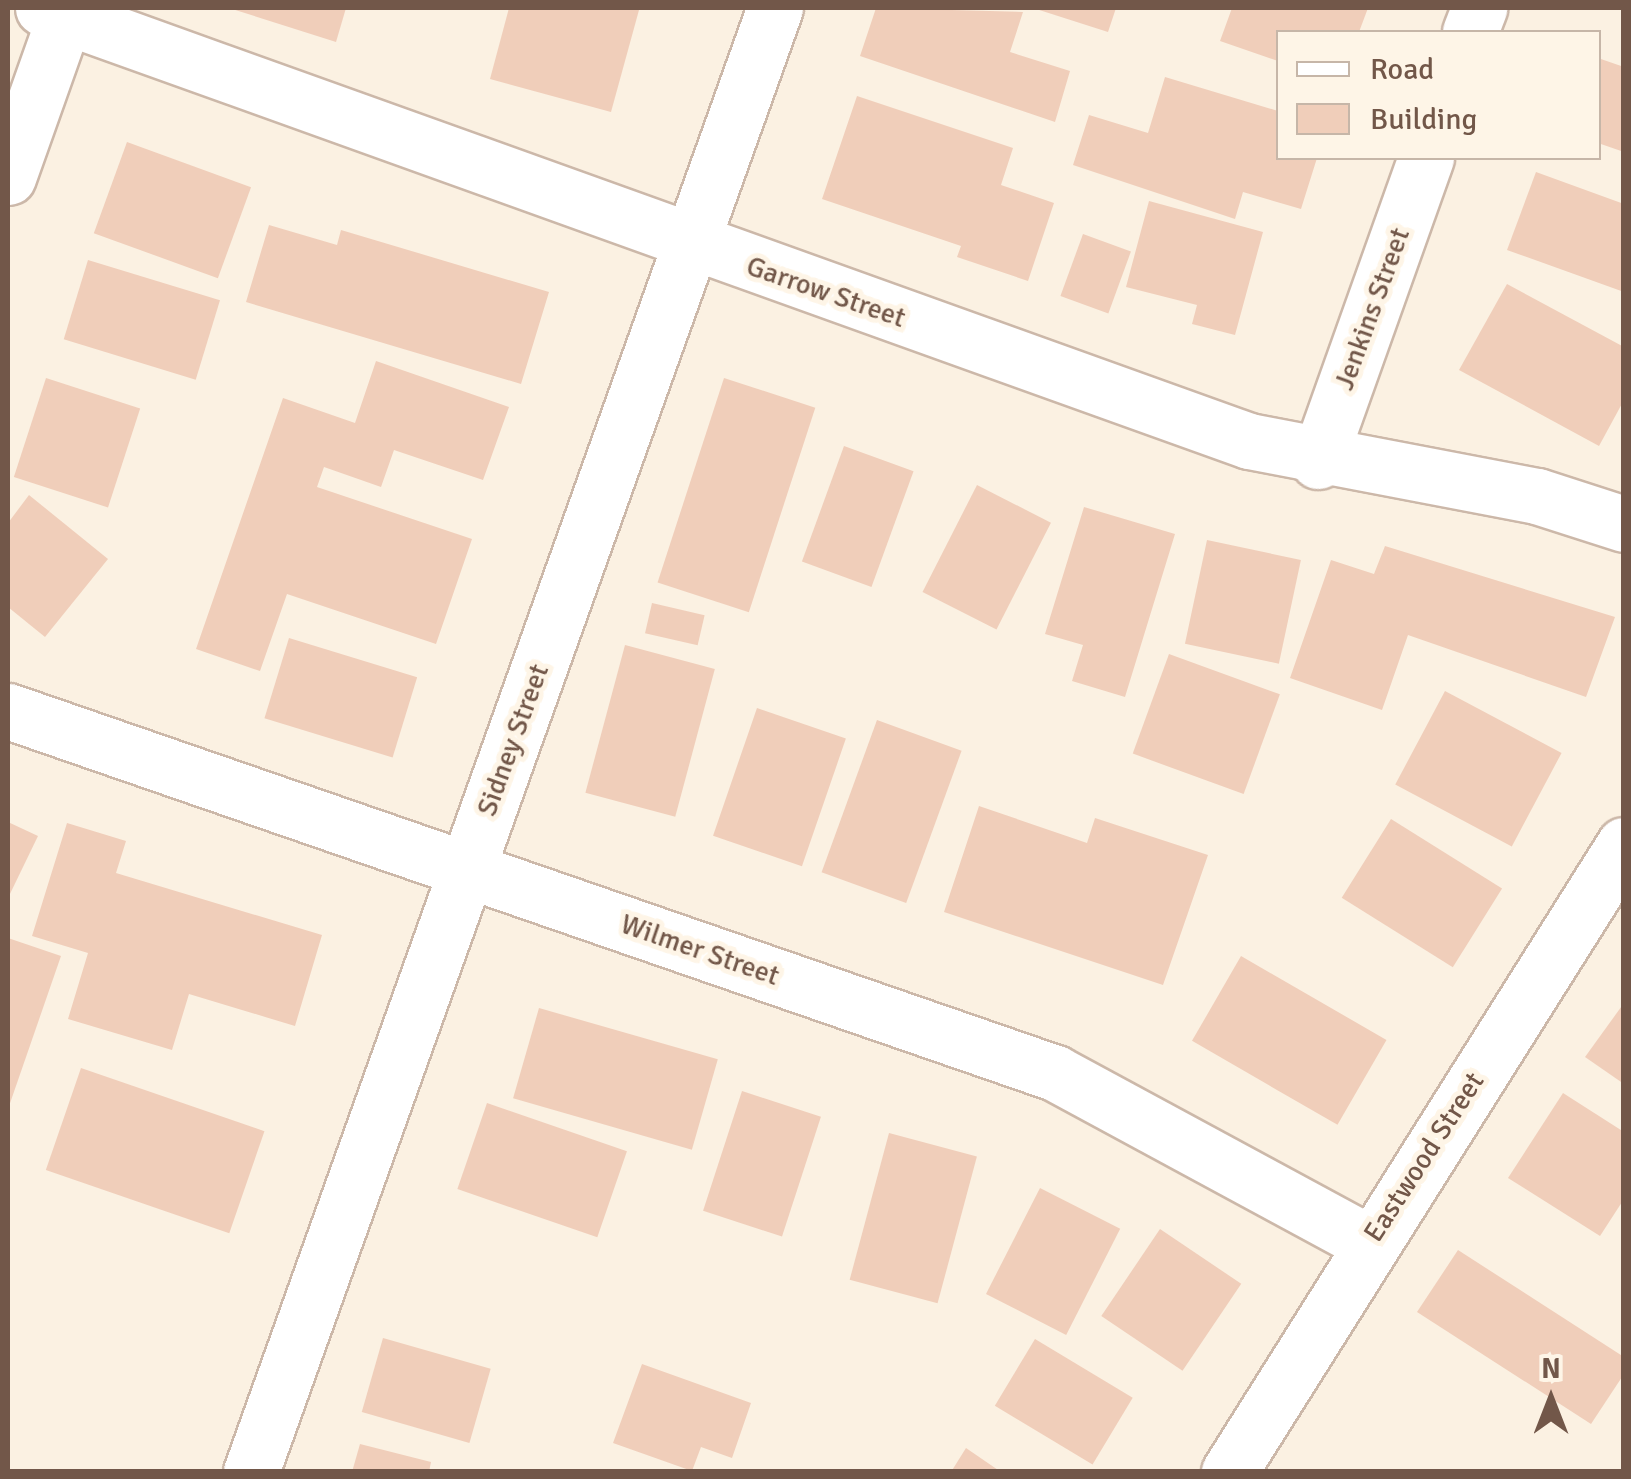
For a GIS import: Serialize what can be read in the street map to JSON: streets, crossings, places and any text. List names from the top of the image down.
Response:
{
  "streets": {
    "street": [
      "Garrow Street",
      "Jenkins Street",
      "Sidney Street",
      "Wilmer Street",
      "Eastwood Street"
    ]
  },
  "crossings": [
    ["Garrow Street", "Jenkins Street"],
    ["Garrow Street", "Sidney Street"],
    ["Sidney Street", "Wilmer Street"],
    ["Wilmer Street", "Eastwood Street"]
  ],
  "legend": ["Road", "Building"],
  "north": "top"
}
